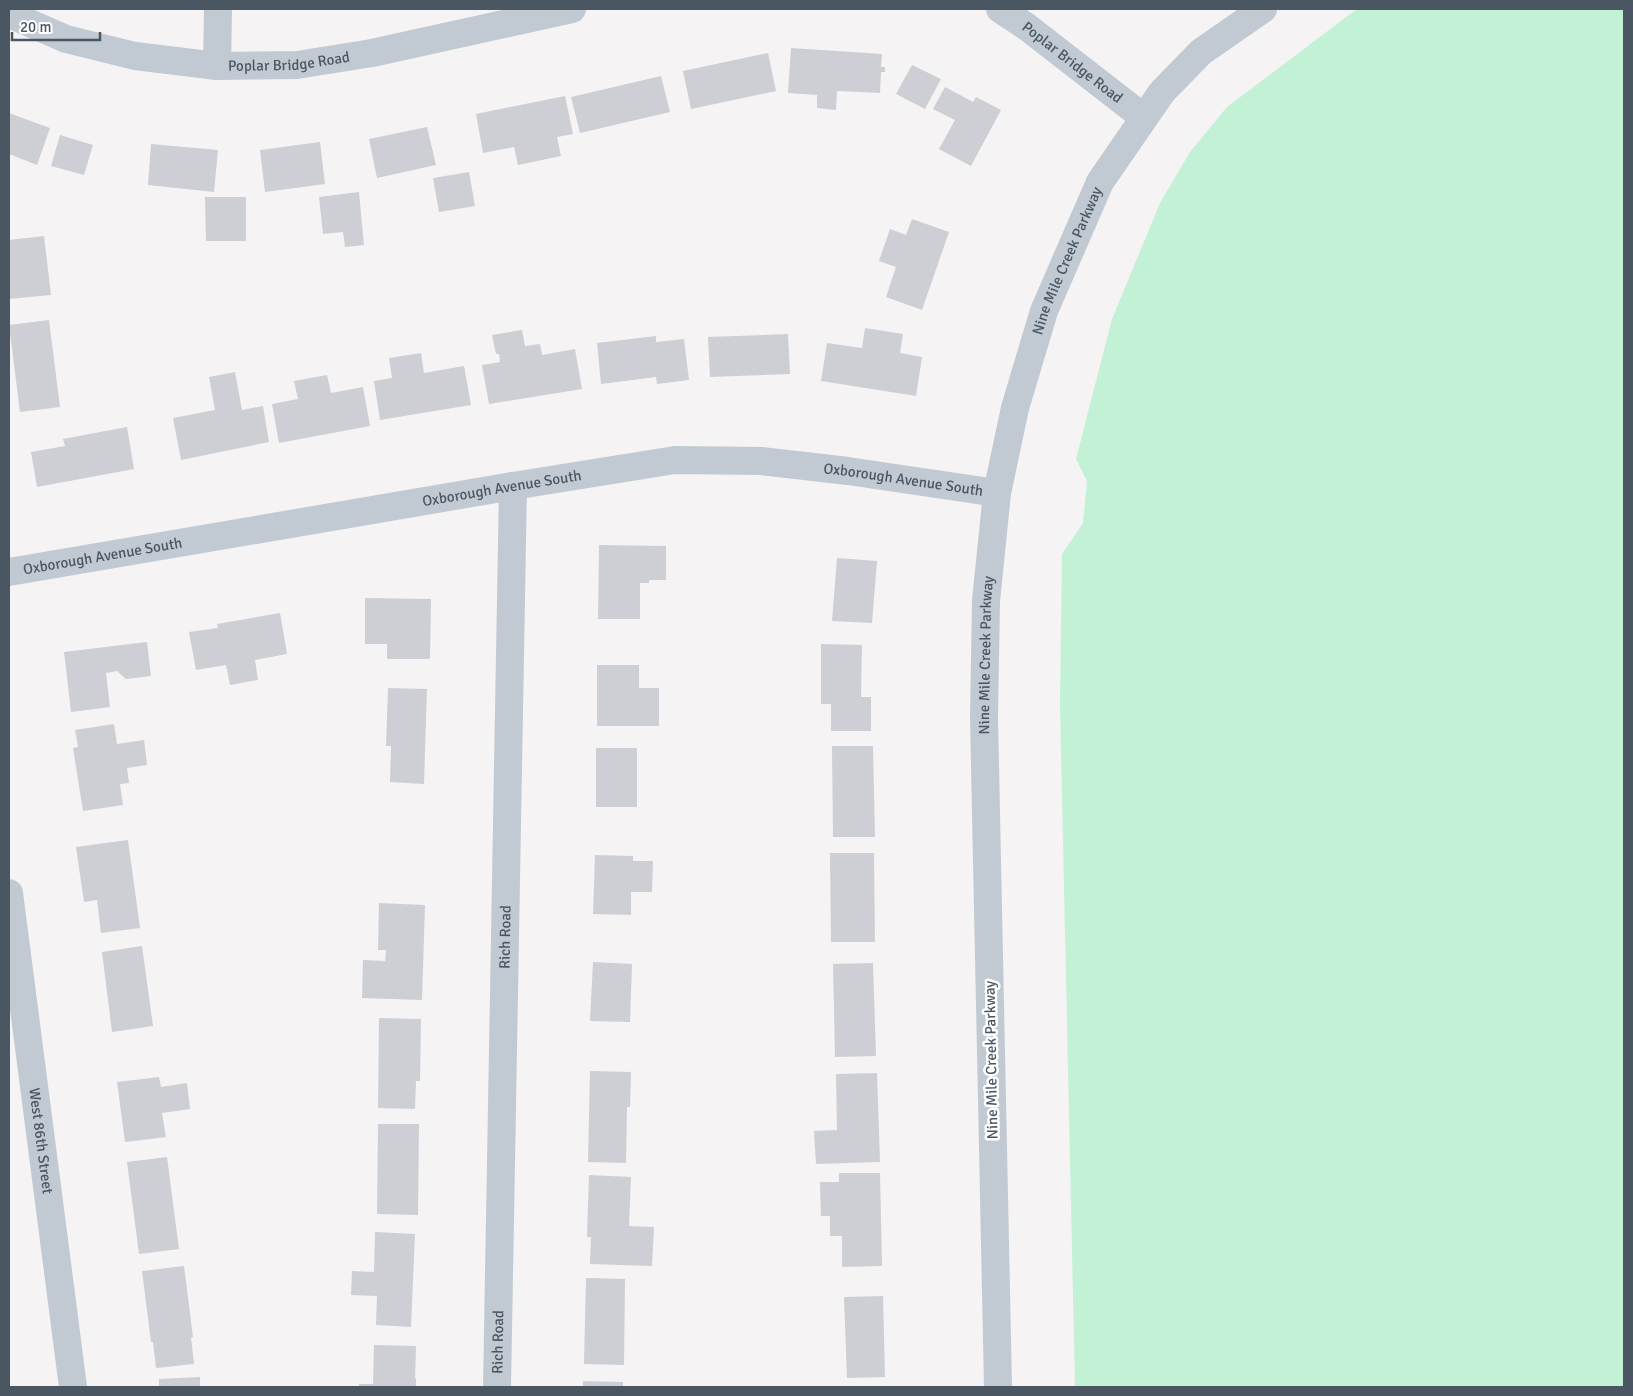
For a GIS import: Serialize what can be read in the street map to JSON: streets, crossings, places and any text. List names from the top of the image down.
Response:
{
  "streets": {
    "street": [
      "Poplar Bridge Road",
      "Nine Mile Creek Parkway",
      "Oxborough Avenue South",
      "Rich Road",
      "West 86th Street"
    ]
  },
  "crossings": [
    ["Poplar Bridge Road", "Nine Mile Creek Parkway"],
    ["Nine Mile Creek Parkway", "Oxborough Avenue South"],
    ["Oxborough Avenue South", "Rich Road"]
  ],
  "scale_bar": "20 m"
}
